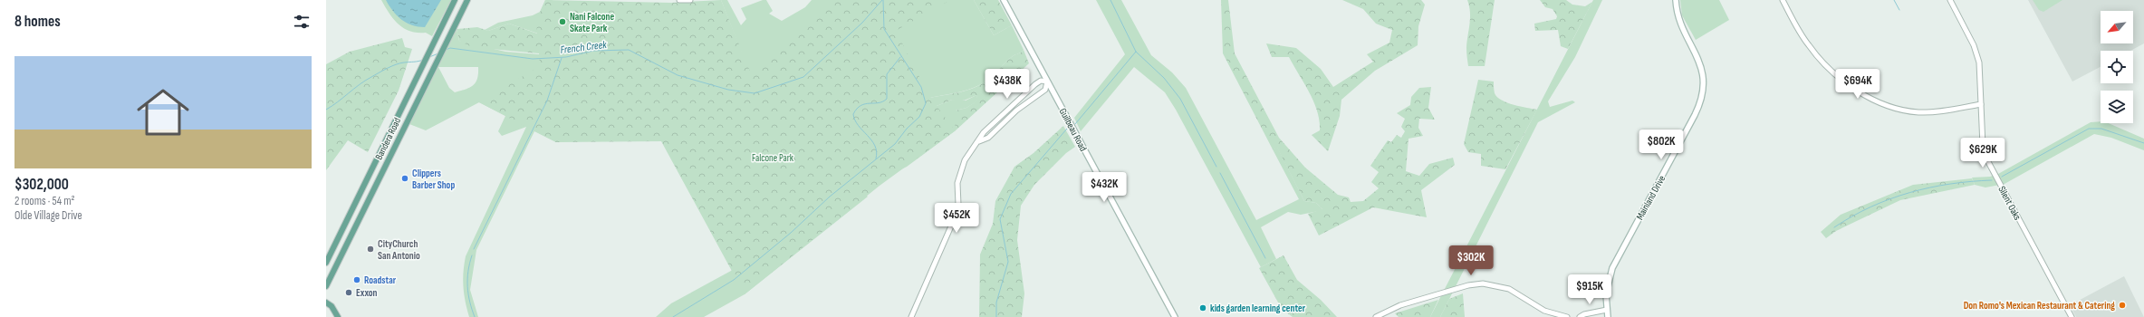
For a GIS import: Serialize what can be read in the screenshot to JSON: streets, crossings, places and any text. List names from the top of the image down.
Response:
{
  "streets": {
    "main road": ["Guilbeau Road", "Bandera Road", "Mainland Drive"],
    "street": ["Silent Oaks"]
  },
  "water": ["French Creek"],
  "parks": ["Falcone Park"],
  "places": [
    "Nani Falcone Skate Park",
    "Clippers Barber Shop",
    "CityChurch San Antonio",
    "Roadstar",
    "Exxon",
    "Don Romo's Mexican Restaurant & Catering",
    "kids garden learning center"
  ],
  "north": "bottom left",
  "page": {
    "heading": "8 homes",
    "list": [
      {
        "name": "$302,000",
        "note": "2 rooms · 54 m² · Olde Village Drive"
      }
    ],
    "price": [
      "$438K",
      "$694K",
      "$802K",
      "$629K",
      "$432K",
      "$452K",
      "$302K",
      "$915K"
    ]
  }
}
